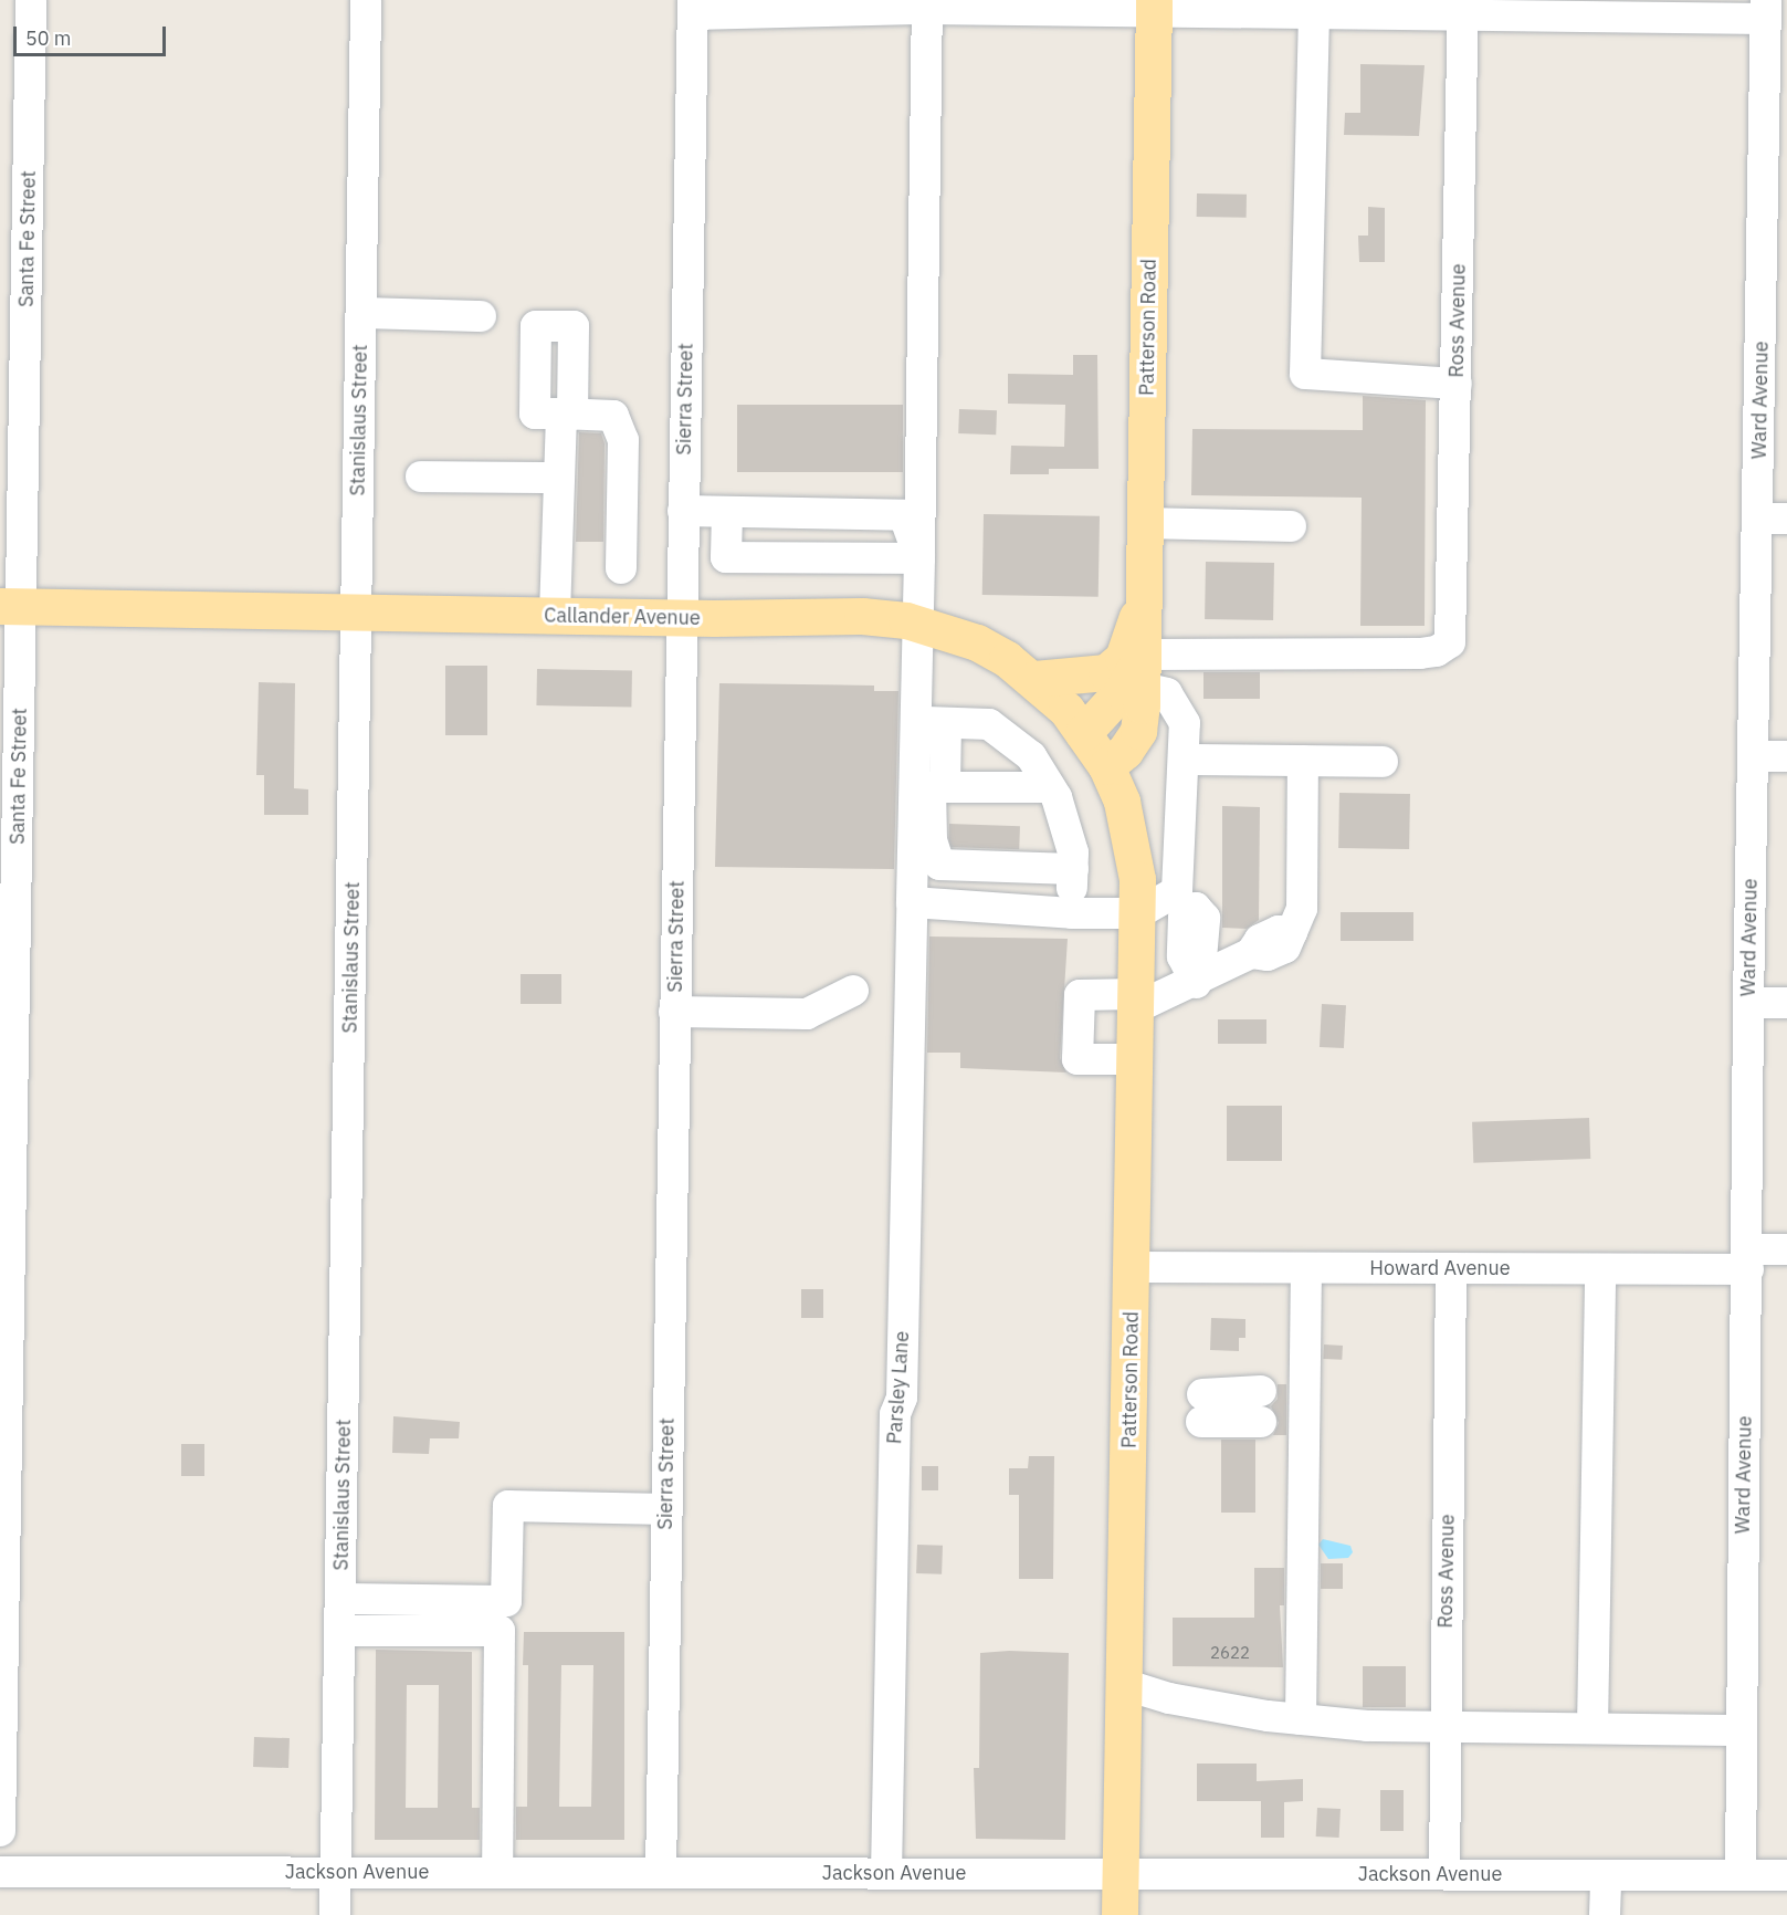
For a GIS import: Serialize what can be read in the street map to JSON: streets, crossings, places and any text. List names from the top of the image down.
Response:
{
  "streets": {
    "main road": ["Patterson Road", "Callander Avenue"],
    "street": [
      "Santa Fe Street",
      "Ross Avenue",
      "Sierra Street",
      "Ward Avenue",
      "Stanislaus Street",
      "Howard Avenue",
      "Parsley Lane",
      "Jackson Avenue"
    ]
  },
  "crossings": [
    ["Santa Fe Street", "Callander Avenue"],
    ["Ross Avenue", "Patterson Road"],
    ["Ross Avenue", "Howard Avenue"],
    ["Ross Avenue", "Jackson Avenue"],
    ["Patterson Road", "Callander Avenue"],
    ["Patterson Road", "Howard Avenue"],
    ["Patterson Road", "Jackson Avenue"],
    ["Sierra Street", "Callander Avenue"],
    ["Sierra Street", "Jackson Avenue"],
    ["Ward Avenue", "Howard Avenue"],
    ["Ward Avenue", "Jackson Avenue"],
    ["Stanislaus Street", "Callander Avenue"],
    ["Stanislaus Street", "Jackson Avenue"],
    ["Parsley Lane", "Jackson Avenue"]
  ],
  "house_numbers": ["2622"],
  "scale_bar": "50 m"
}
